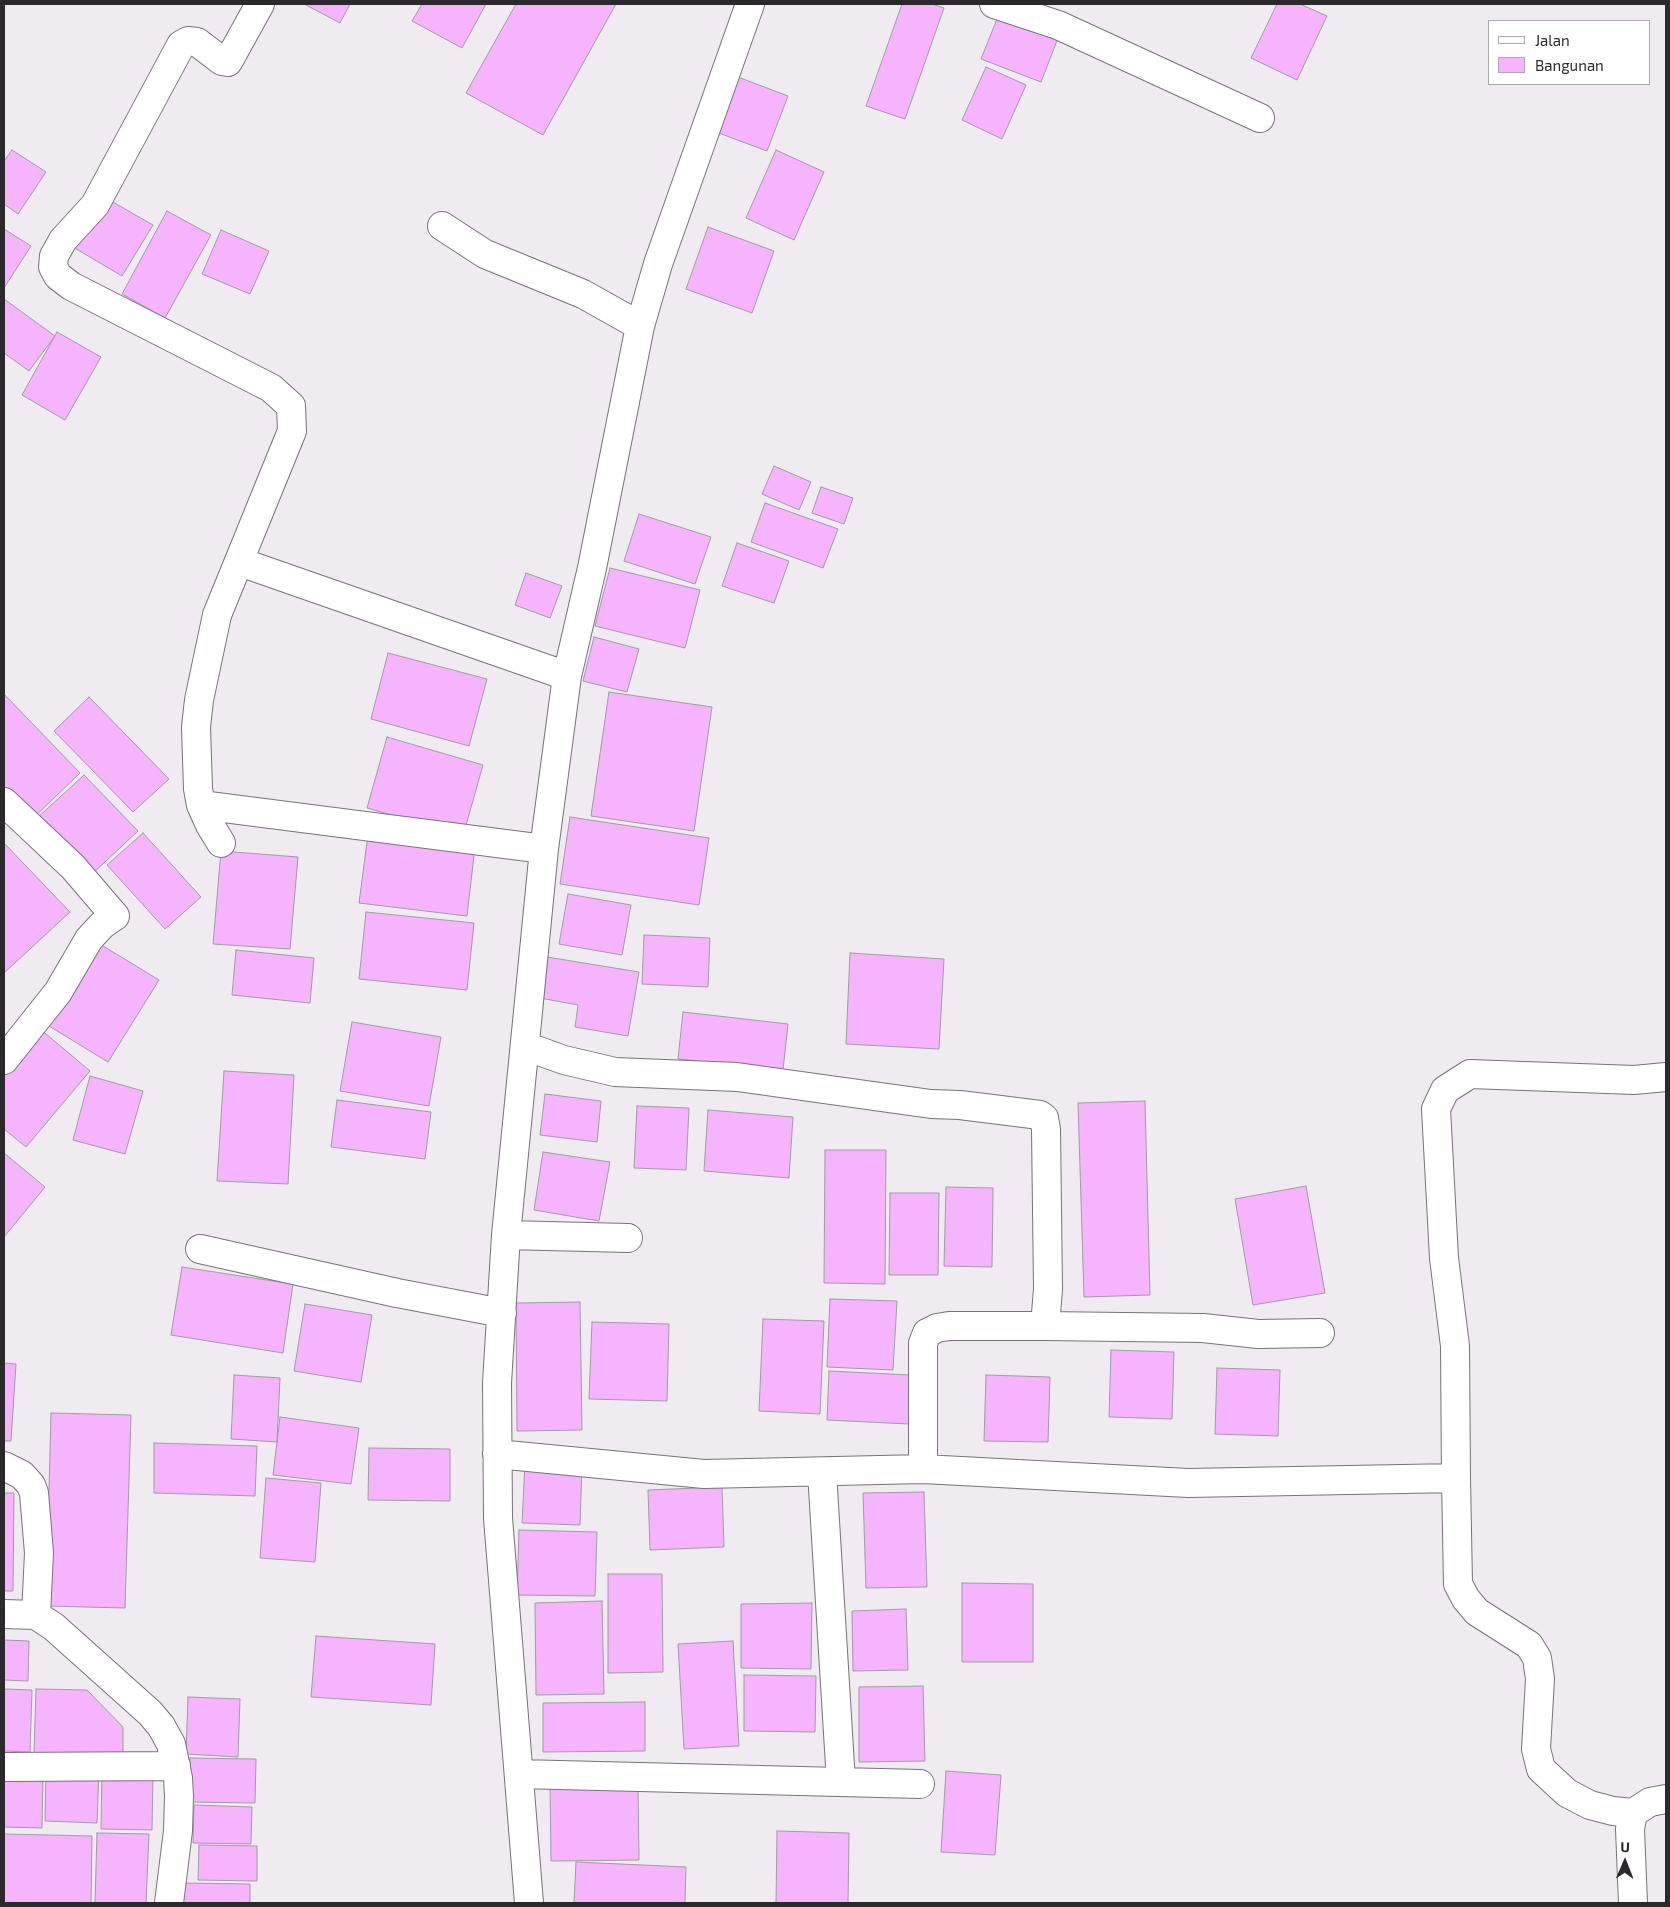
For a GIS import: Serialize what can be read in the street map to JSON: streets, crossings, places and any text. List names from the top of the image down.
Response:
{
  "legend": ["Jalan", "Bangunan"],
  "north": "top"
}
